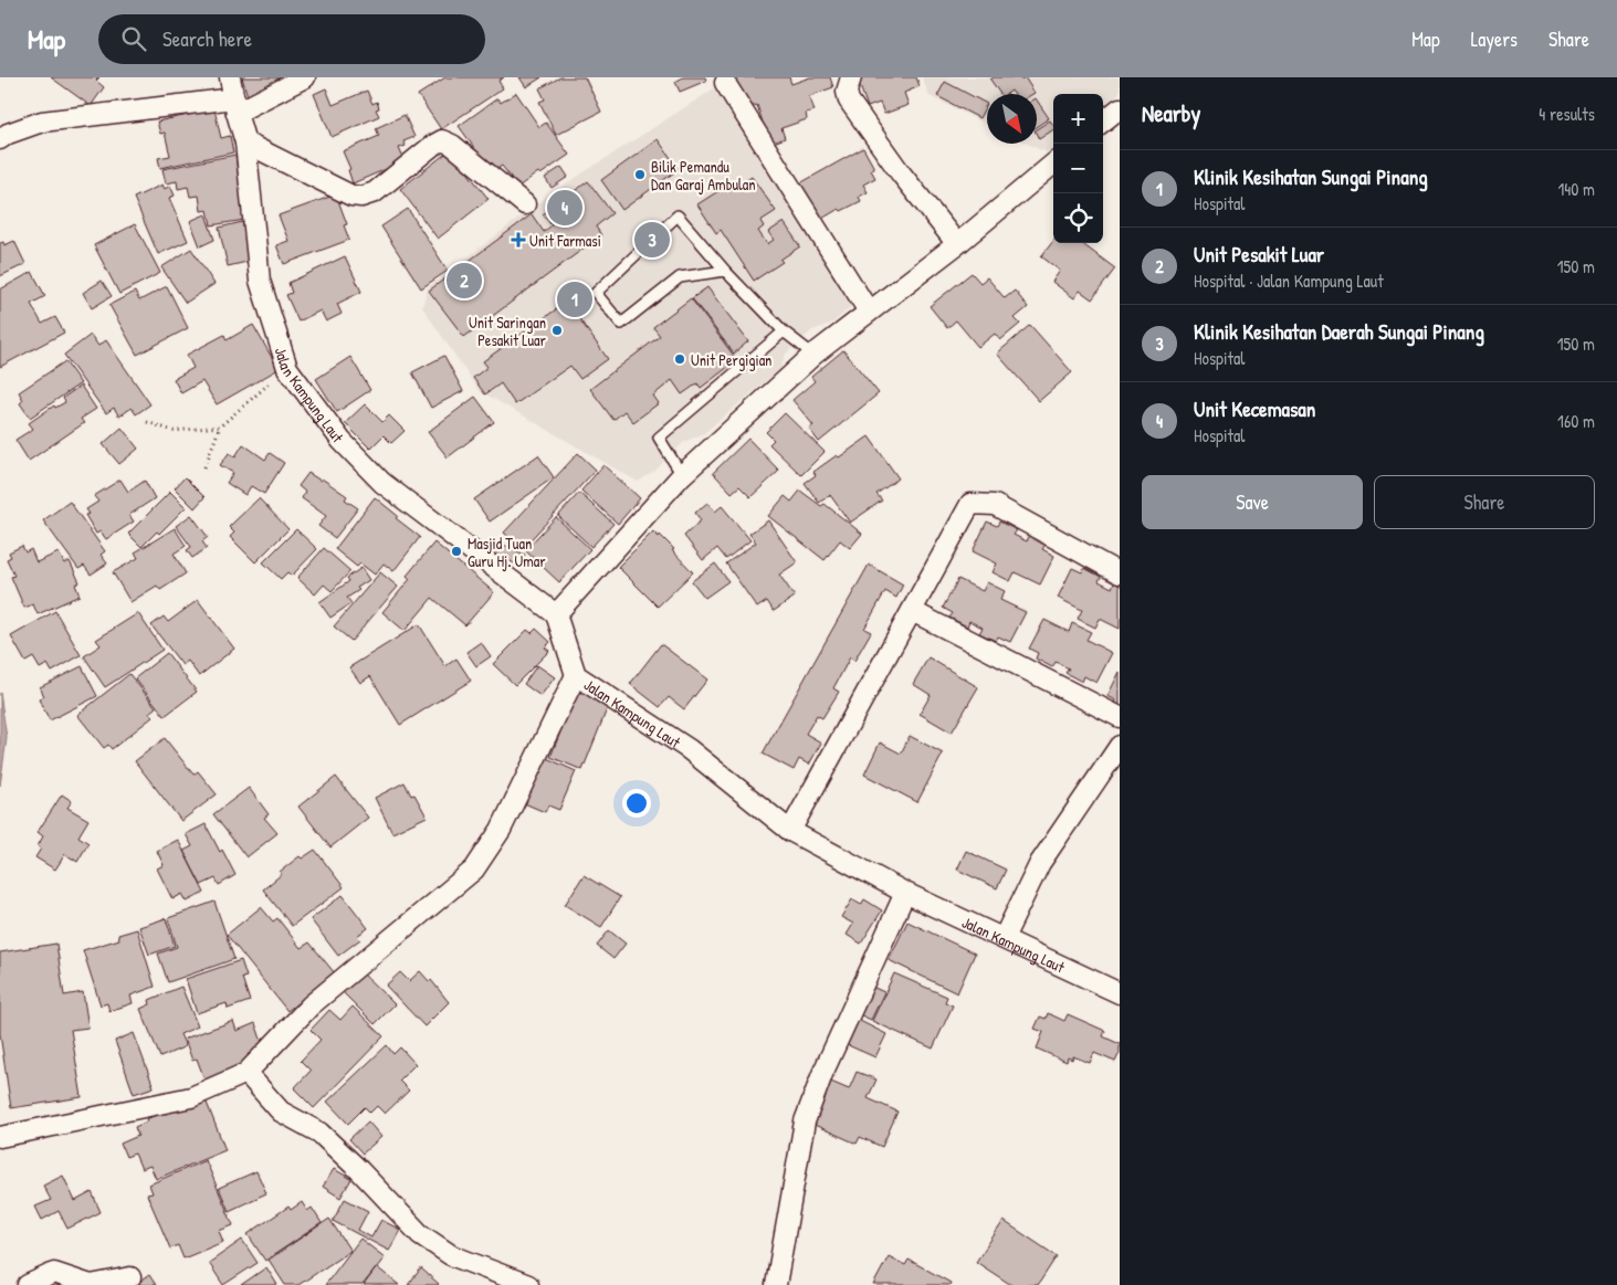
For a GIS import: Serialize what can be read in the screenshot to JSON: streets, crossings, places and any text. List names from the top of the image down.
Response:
{
  "streets": {
    "street": ["Jalan Kampung Laut"]
  },
  "places": {
    "other": [
      "Bilik Pemandu Dan Garaj Ambulan",
      "Unit Saringan Pesakit Luar",
      "Unit Pergigian",
      "Masjid Tuan Guru Hj. Umar"
    ],
    "health": ["Unit Farmasi"]
  },
  "north": "bottom right",
  "page": {
    "header": "Map",
    "search": "Search here",
    "nav": ["Map", "Layers", "Share"],
    "heading": ["Nearby", "4 results"],
    "map_buttons": ["+", "−"],
    "list": [
      {
        "mark": "1",
        "name": "Klinik Kesihatan Sungai Pinang",
        "note": "Hospital",
        "value": "140 m"
      },
      {
        "mark": "2",
        "name": "Unit Pesakit Luar",
        "note": "Hospital · Jalan Kampung Laut",
        "value": "150 m"
      },
      {
        "mark": "3",
        "name": "Klinik Kesihatan Daerah Sungai Pinang",
        "note": "Hospital",
        "value": "150 m"
      },
      {
        "mark": "4",
        "name": "Unit Kecemasan",
        "note": "Hospital",
        "value": "160 m"
      }
    ],
    "pins": [
      "4",
      "3",
      "2",
      "1"
    ],
    "buttons": ["Save", "Share"]
  }
}
